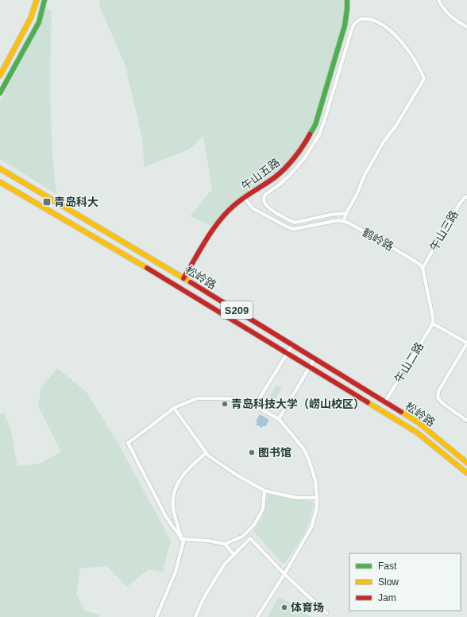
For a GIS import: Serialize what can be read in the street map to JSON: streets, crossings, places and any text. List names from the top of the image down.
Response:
{
  "streets": {
    "main road": ["午山五路", "松岭路", "S209"],
    "street": ["午山三路", "鹤岭路", "午山二路"]
  },
  "crossings": [
    ["午山五路", "鹤岭路"],
    ["午山五路", "松岭路"],
    ["午山三路", "鹤岭路"],
    ["松岭路", "午山二路"]
  ],
  "places": {
    "transit": ["青岛科大"],
    "other": ["青岛科技大学（崂山校区）", "图书馆", "体育场"]
  },
  "legend": ["Fast", "Slow", "Jam"]
}
